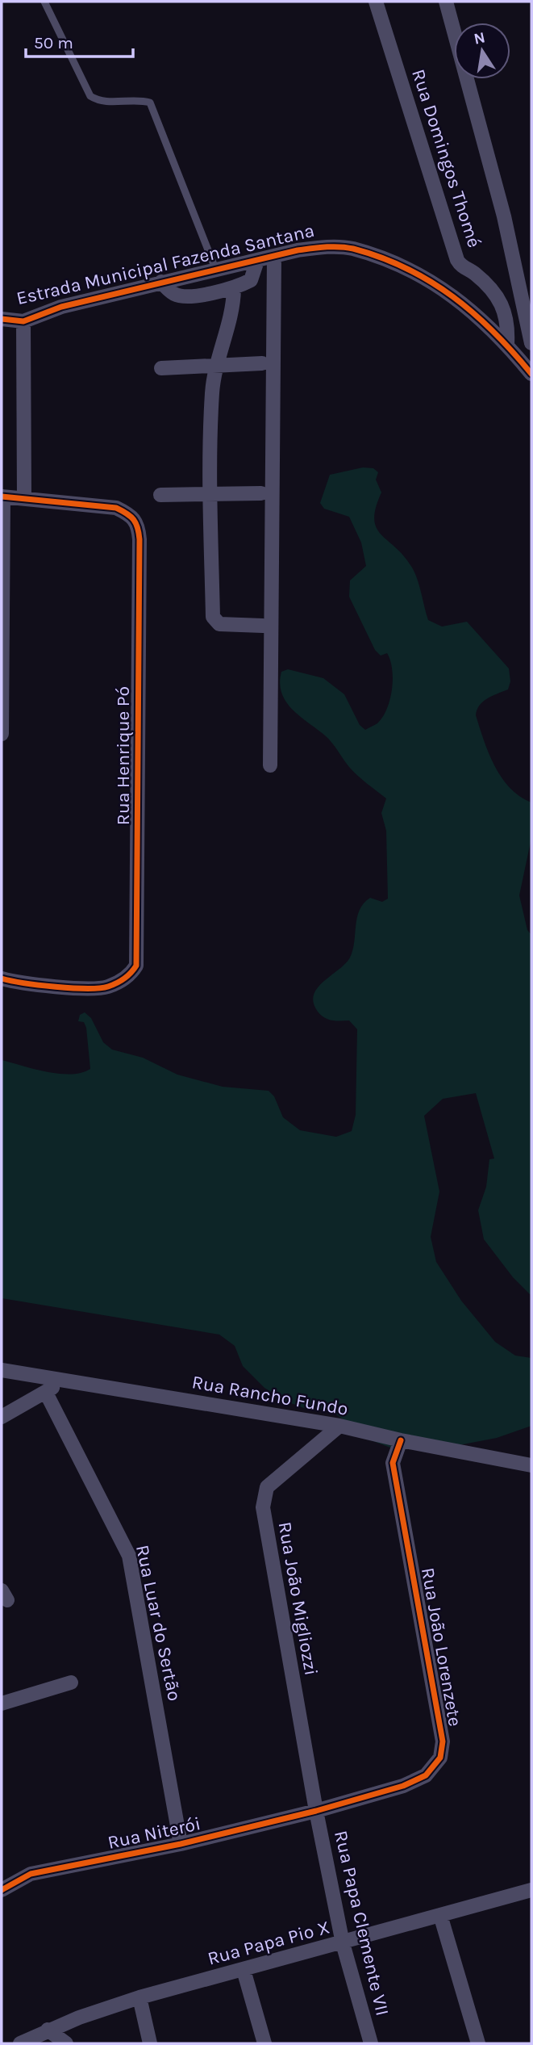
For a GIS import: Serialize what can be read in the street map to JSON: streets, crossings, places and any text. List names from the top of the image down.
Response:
{
  "streets": {
    "street": [
      "Rua Domingos Thomé",
      "Estrada Municipal Fazenda Santana",
      "Rua Henrique Pó",
      "Rua Rancho Fundo",
      "Rua João Migliozzi",
      "Rua Luar do Sertão",
      "Rua João Lorenzete",
      "Rua Niterói",
      "Rua Papa Clemente VII",
      "Rua Papa Pio X"
    ]
  },
  "crossings": [
    ["Rua Domingos Thomé", "Estrada Municipal Fazenda Santana"],
    ["Rua Rancho Fundo", "Rua João Migliozzi"],
    ["Rua Rancho Fundo", "Rua João Lorenzete"],
    ["Rua João Migliozzi", "Rua João Lorenzete"],
    ["Rua João Migliozzi", "Rua Niterói"],
    ["Rua João Migliozzi", "Rua Papa Clemente VII"],
    ["Rua Luar do Sertão", "Rua Niterói"],
    ["Rua João Lorenzete", "Rua Niterói"],
    ["Rua João Lorenzete", "Rua Papa Clemente VII"],
    ["Rua Niterói", "Rua Papa Clemente VII"],
    ["Rua Papa Clemente VII", "Rua Papa Pio X"]
  ],
  "scale_bar": "50 m",
  "north": "top"
}
